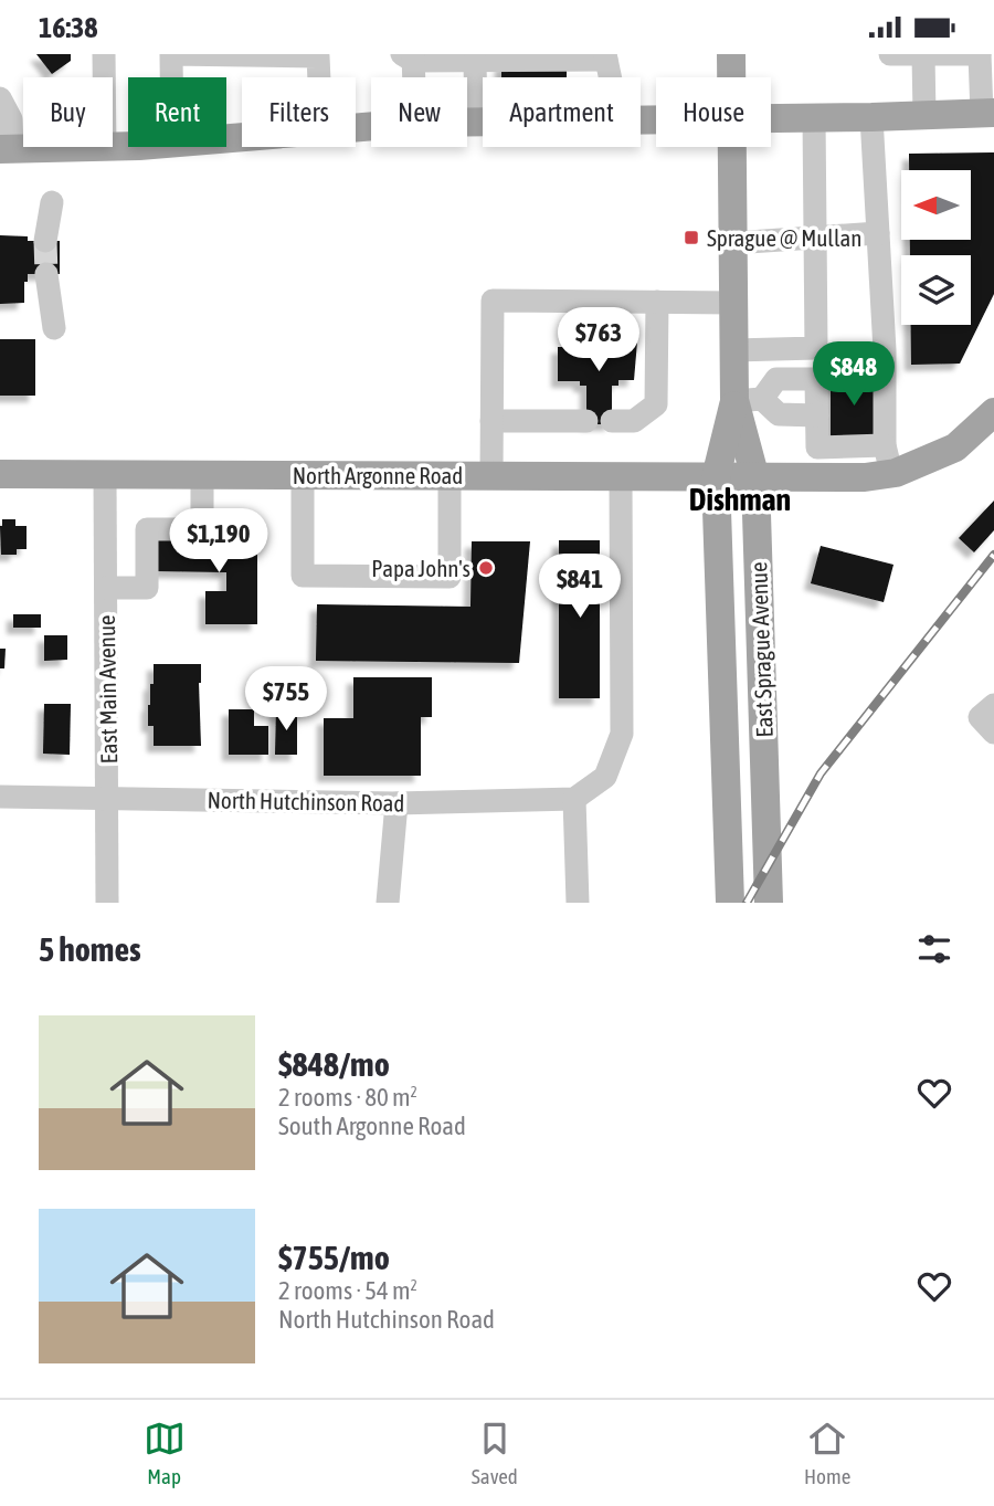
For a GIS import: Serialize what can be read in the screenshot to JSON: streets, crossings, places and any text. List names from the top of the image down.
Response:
{
  "streets": {
    "main road": ["North Argonne Road", "East Sprague Avenue"],
    "street": ["East Main Avenue", "North Hutchinson Road"]
  },
  "crossings": [
    ["North Argonne Road", "East Sprague Avenue"],
    ["North Argonne Road", "East Main Avenue"],
    ["East Main Avenue", "North Hutchinson Road"]
  ],
  "districts": ["Dishman"],
  "places": {
    "transit": ["Sprague @ Mullan"],
    "other": ["Papa John's"]
  },
  "north": "left",
  "page": {
    "status": "16:38",
    "chip": [
      "Buy",
      "Rent",
      "Filters",
      "New",
      "Apartment",
      "House"
    ],
    "price": [
      "$763",
      "$848",
      "$1,190",
      "$841",
      "$755"
    ],
    "heading": "5 homes",
    "list": [
      {
        "name": "$848/mo",
        "note": "2 rooms · 80 m² · South Argonne Road"
      },
      {
        "name": "$755/mo",
        "note": "2 rooms · 54 m² · North Hutchinson Road"
      }
    ],
    "tabs": ["Map", "Saved", "Home"]
  }
}
